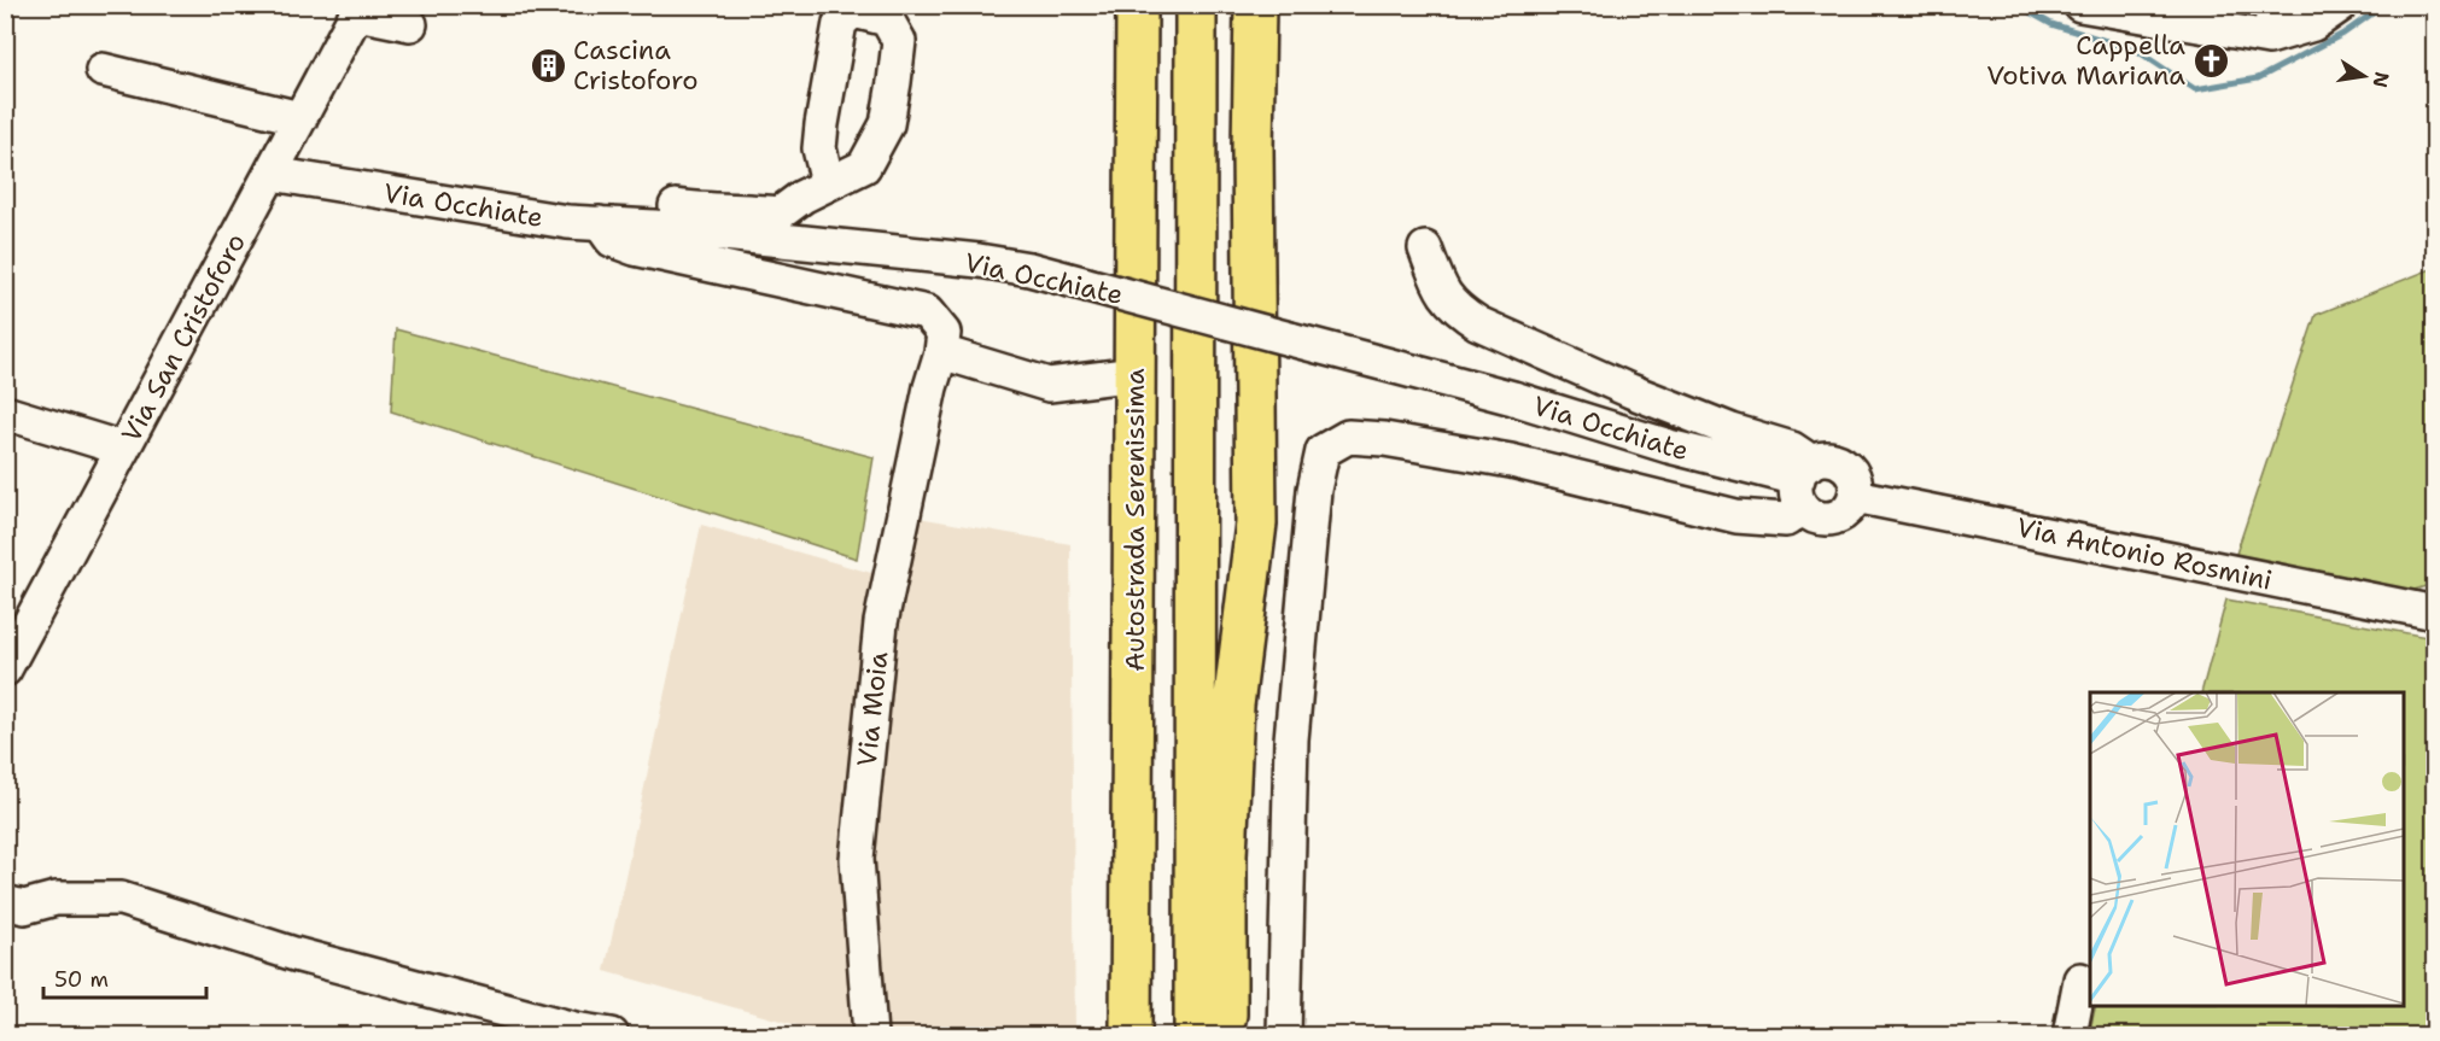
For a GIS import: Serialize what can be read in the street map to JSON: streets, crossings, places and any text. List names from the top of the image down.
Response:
{
  "streets": {
    "highway": ["Autostrada Serenissima"],
    "street": [
      "Via Occhiate",
      "Via San Cristoforo",
      "Via Antonio Rosmini",
      "Via Moia"
    ]
  },
  "crossings": [
    ["Via Occhiate", "Via San Cristoforo"],
    ["Via Occhiate", "Via Antonio Rosmini"]
  ],
  "places": {
    "church": ["Cappella Votiva Mariana"],
    "building": ["Cascina Cristoforo"]
  },
  "scale_bar": "50 m",
  "north": "right"
}
